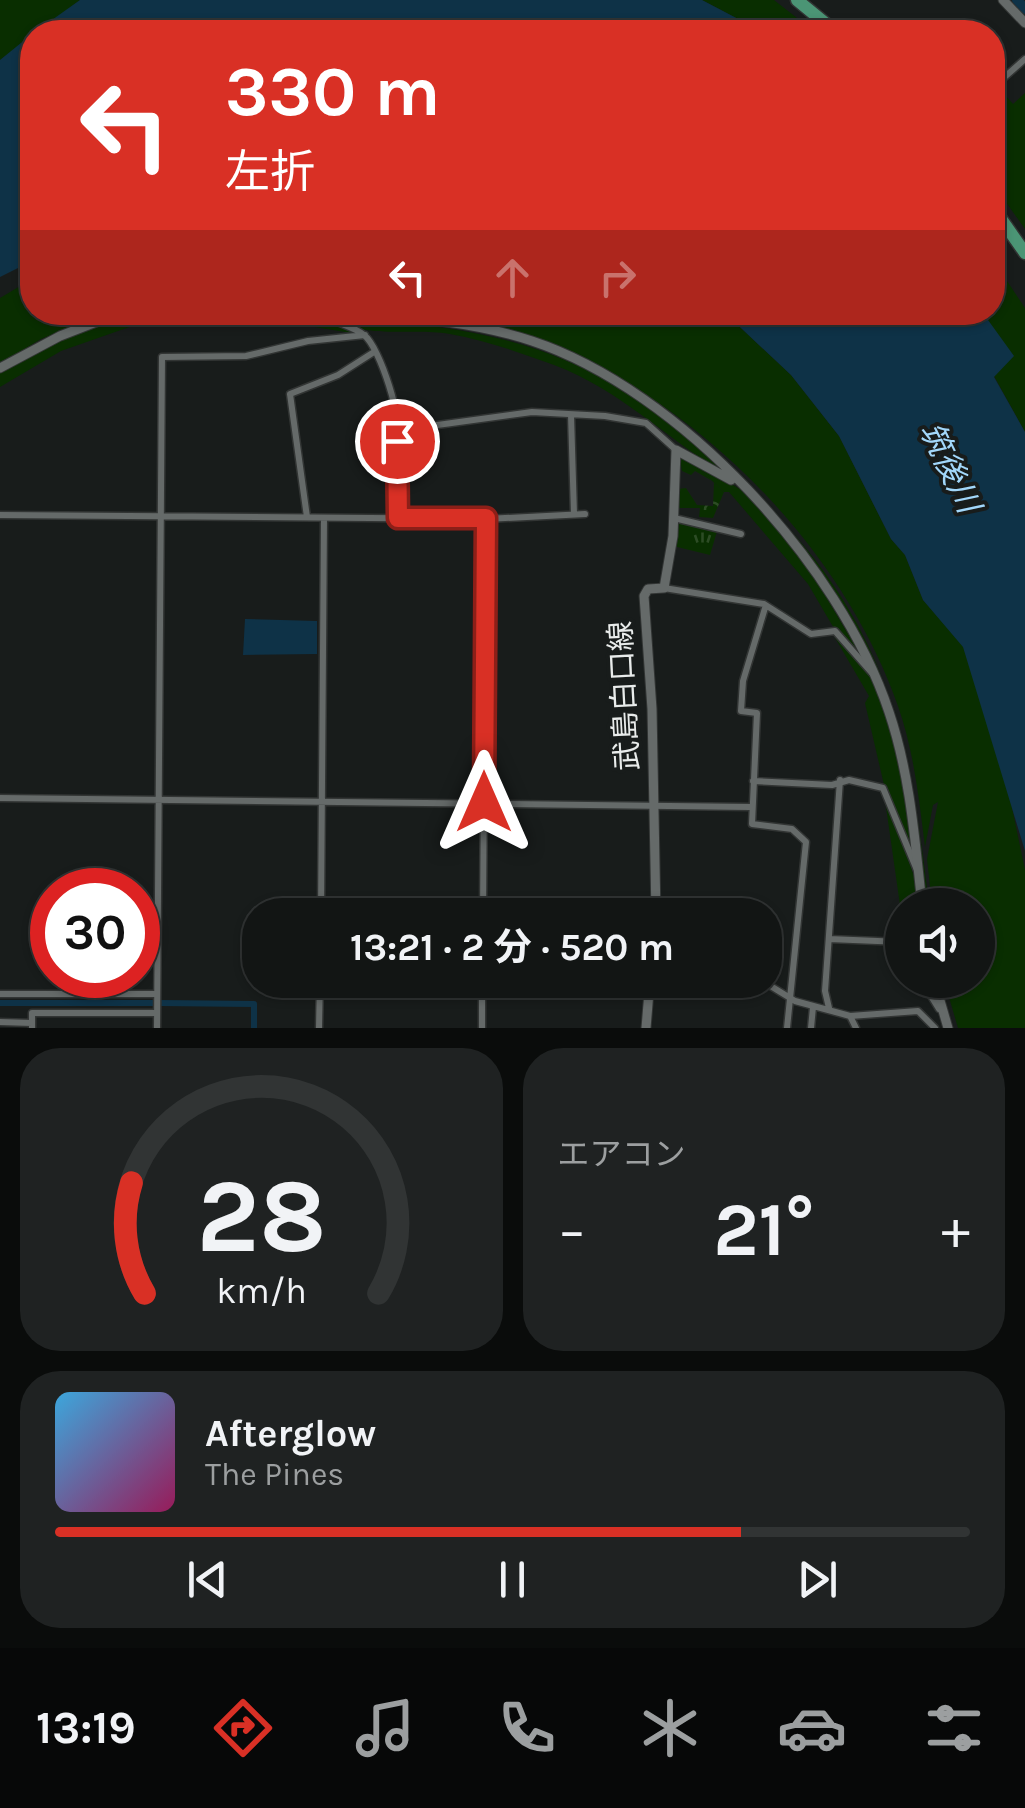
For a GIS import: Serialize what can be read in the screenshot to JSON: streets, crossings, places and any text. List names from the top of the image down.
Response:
{
  "streets": {
    "main road": ["武島白口線"]
  },
  "water": ["筑後川"],
  "page": {
    "turn": ["330 m", "左折"],
    "limit": "30",
    "trip": "13:21 · 2 分 · 520 m",
    "tile": "エアコン",
    "heat": ["−", "21°", "+"],
    "song": ["Afterglow", "The Pines"],
    "tabs": "13:19",
    "gauge": ["28", "km/h"]
  }
}
